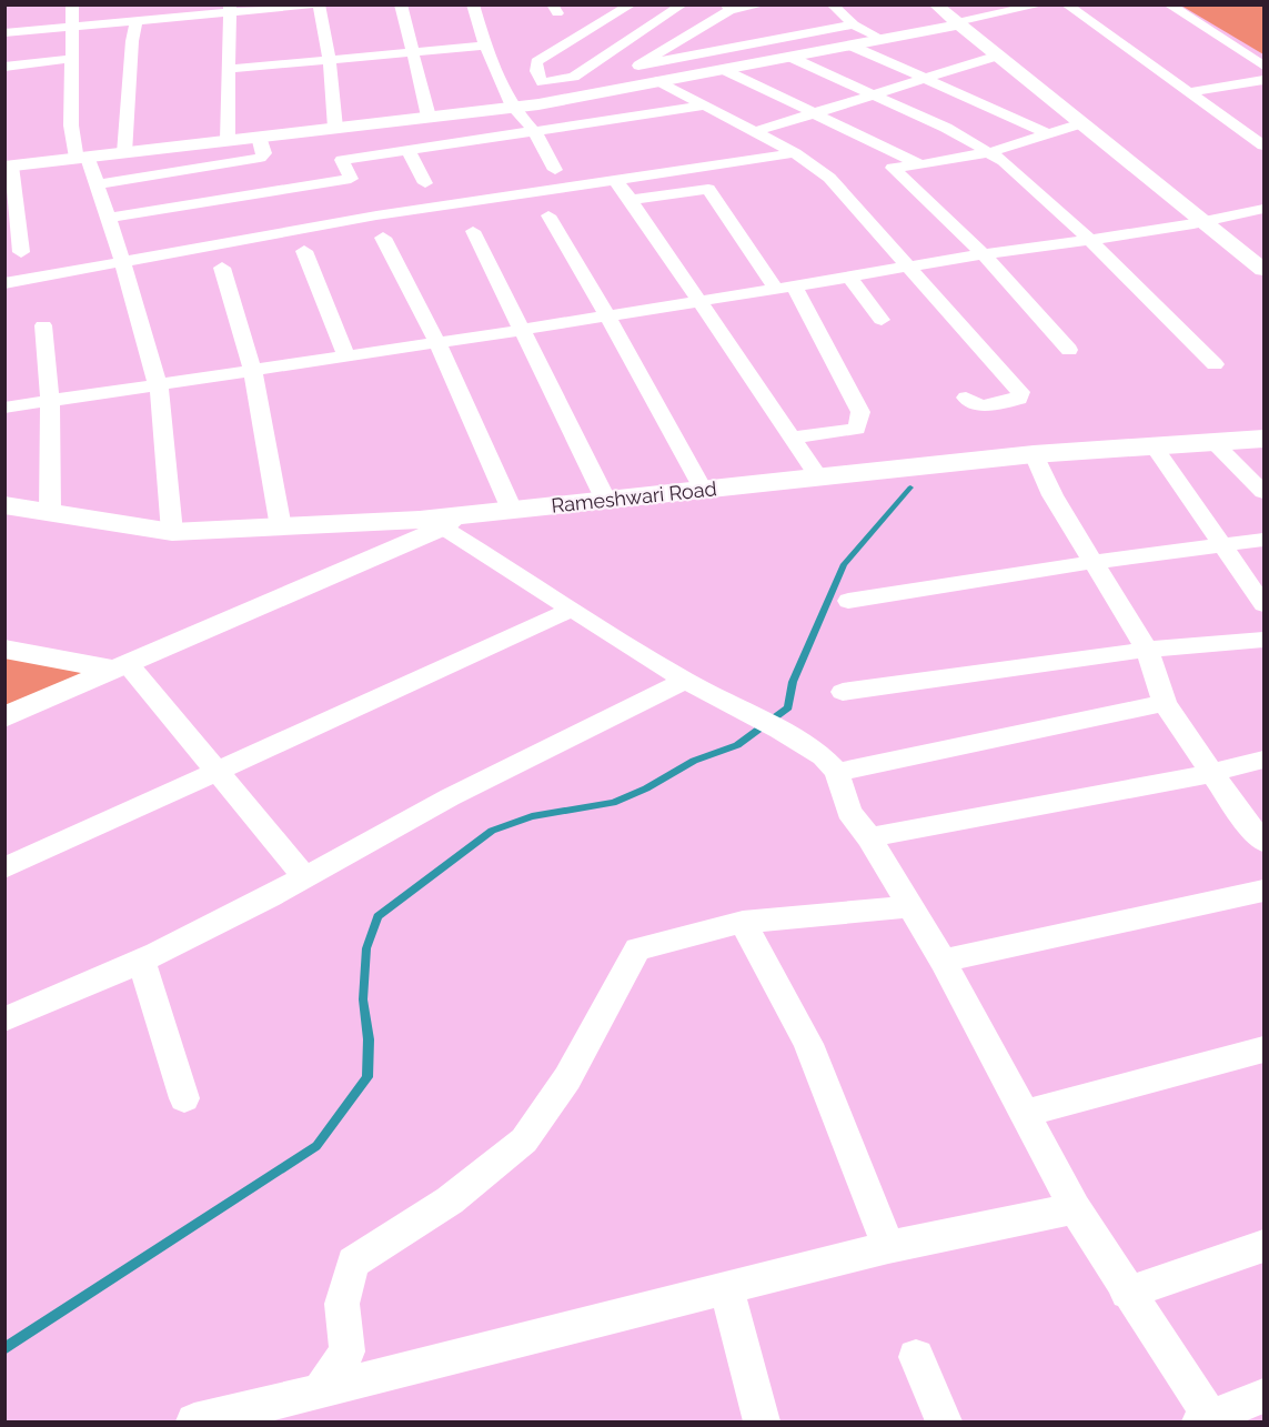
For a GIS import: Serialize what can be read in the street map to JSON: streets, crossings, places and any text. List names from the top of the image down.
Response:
{
  "streets": {
    "main road": ["Rameshwari Road"]
  }
}
